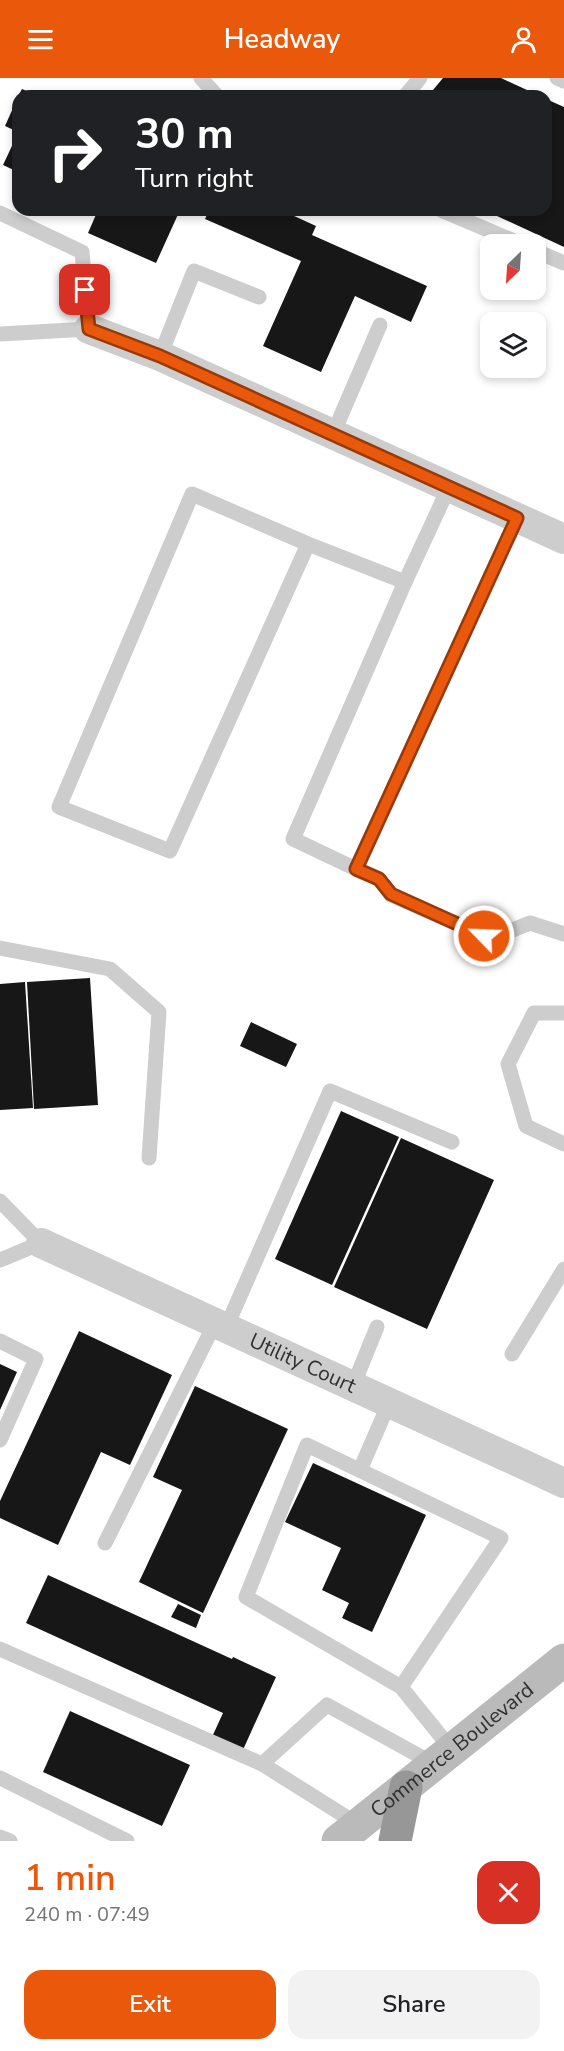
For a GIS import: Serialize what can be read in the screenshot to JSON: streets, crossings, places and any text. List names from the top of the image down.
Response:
{
  "streets": {
    "street": ["Utility Court", "Commerce Boulevard"]
  },
  "north": "bottom left",
  "page": {
    "header": "Headway",
    "turn": ["30 m", "Turn right"],
    "heading": ["1 min", "240 m · 07:49"],
    "buttons": ["Exit", "Share"]
  }
}
